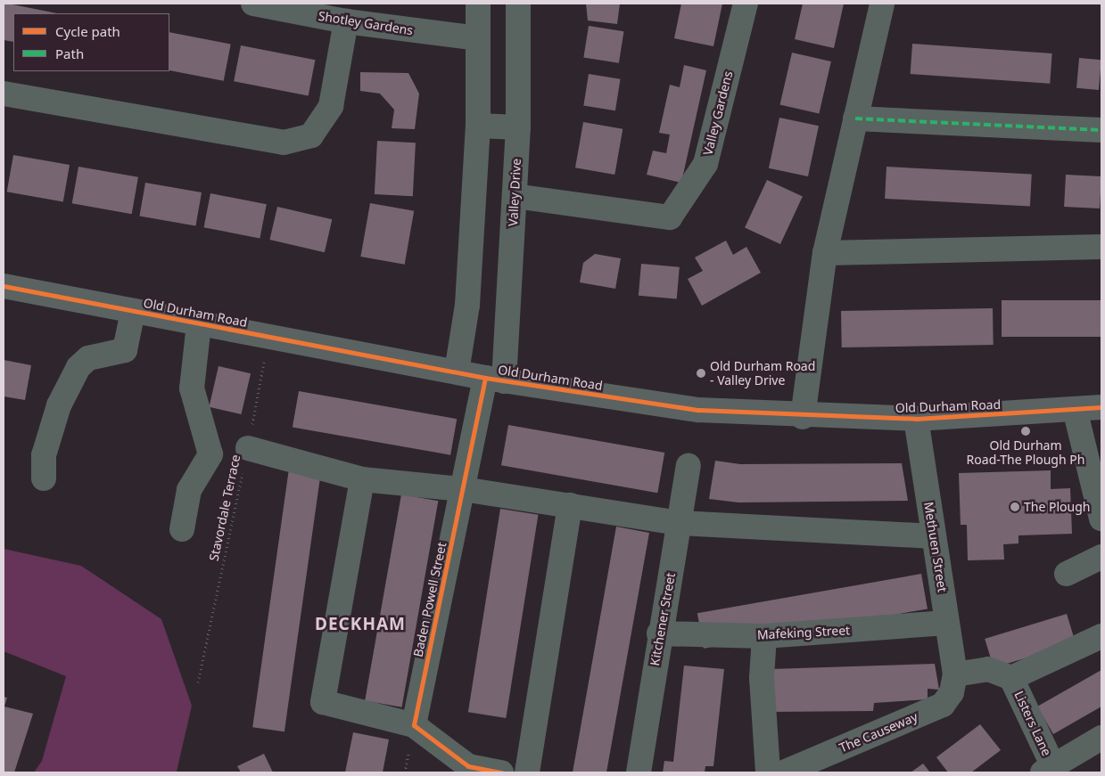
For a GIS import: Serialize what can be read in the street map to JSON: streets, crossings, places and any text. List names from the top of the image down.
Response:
{
  "streets": {
    "main road": ["Old Durham Road"],
    "street": [
      "Shotley Gardens",
      "Valley Gardens",
      "Valley Drive",
      "Methuen Street",
      "Baden Powell Street",
      "Kitchener Street",
      "Mafeking Street",
      "Listers Lane",
      "The Causeway"
    ],
    "path": ["Stavordale Terrace"]
  },
  "crossings": [
    ["Valley Gardens", "Valley Drive"],
    ["Valley Drive", "Old Durham Road"],
    ["Valley Drive", "Baden Powell Street"],
    ["Old Durham Road", "Stavordale Terrace"],
    ["Old Durham Road", "Methuen Street"],
    ["Old Durham Road", "Baden Powell Street"],
    ["Methuen Street", "Mafeking Street"],
    ["Methuen Street", "Listers Lane"],
    ["Methuen Street", "The Causeway"],
    ["Kitchener Street", "Mafeking Street"],
    ["Listers Lane", "The Causeway"]
  ],
  "districts": ["DECKHAM"],
  "places": ["Old Durham Road - Valley Drive", "Old Durham Road-The Plough Ph", "The Plough"],
  "legend": ["Cycle path", "Path"]
}
